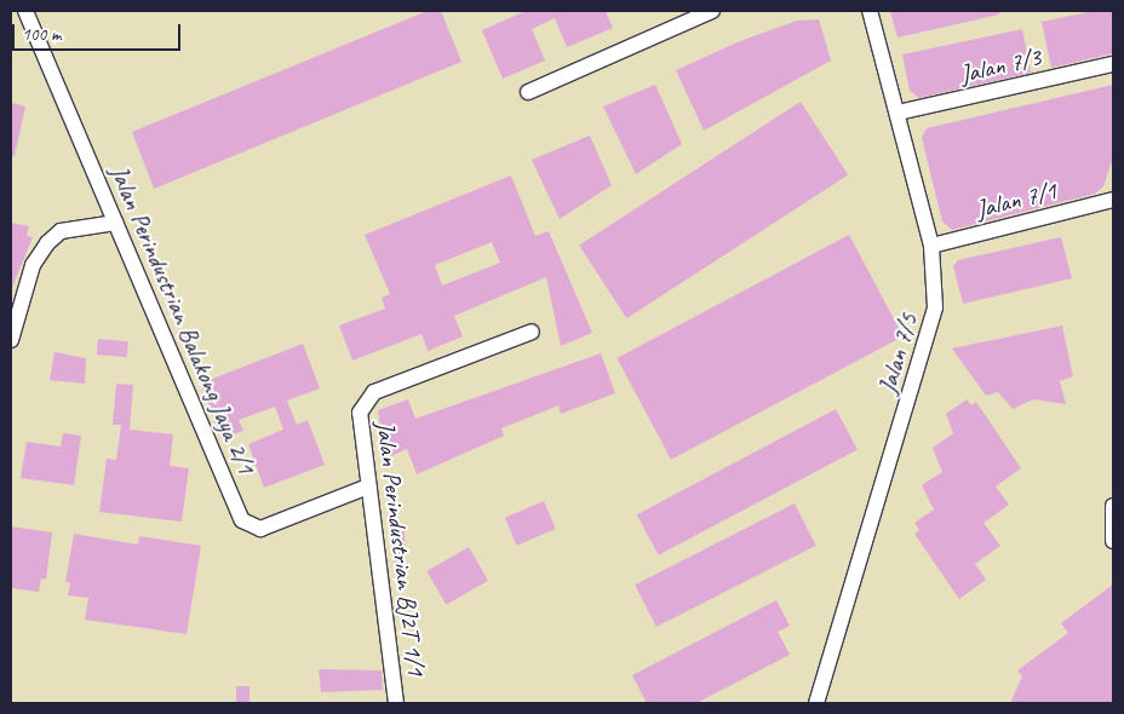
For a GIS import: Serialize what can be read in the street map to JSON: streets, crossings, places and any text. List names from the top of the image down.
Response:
{
  "streets": {
    "street": [
      "Jalan 7/3",
      "Jalan 7/1",
      "Jalan Perindustrian Balakong Jaya 2/1",
      "Jalan 7/5",
      "Jalan Perindustrian BJ2T 1/1"
    ]
  },
  "crossings": [
    ["Jalan 7/3", "Jalan 7/5"],
    ["Jalan 7/1", "Jalan 7/5"],
    ["Jalan Perindustrian Balakong Jaya 2/1", "Jalan Perindustrian BJ2T 1/1"]
  ],
  "scale_bar": "100 m"
}
